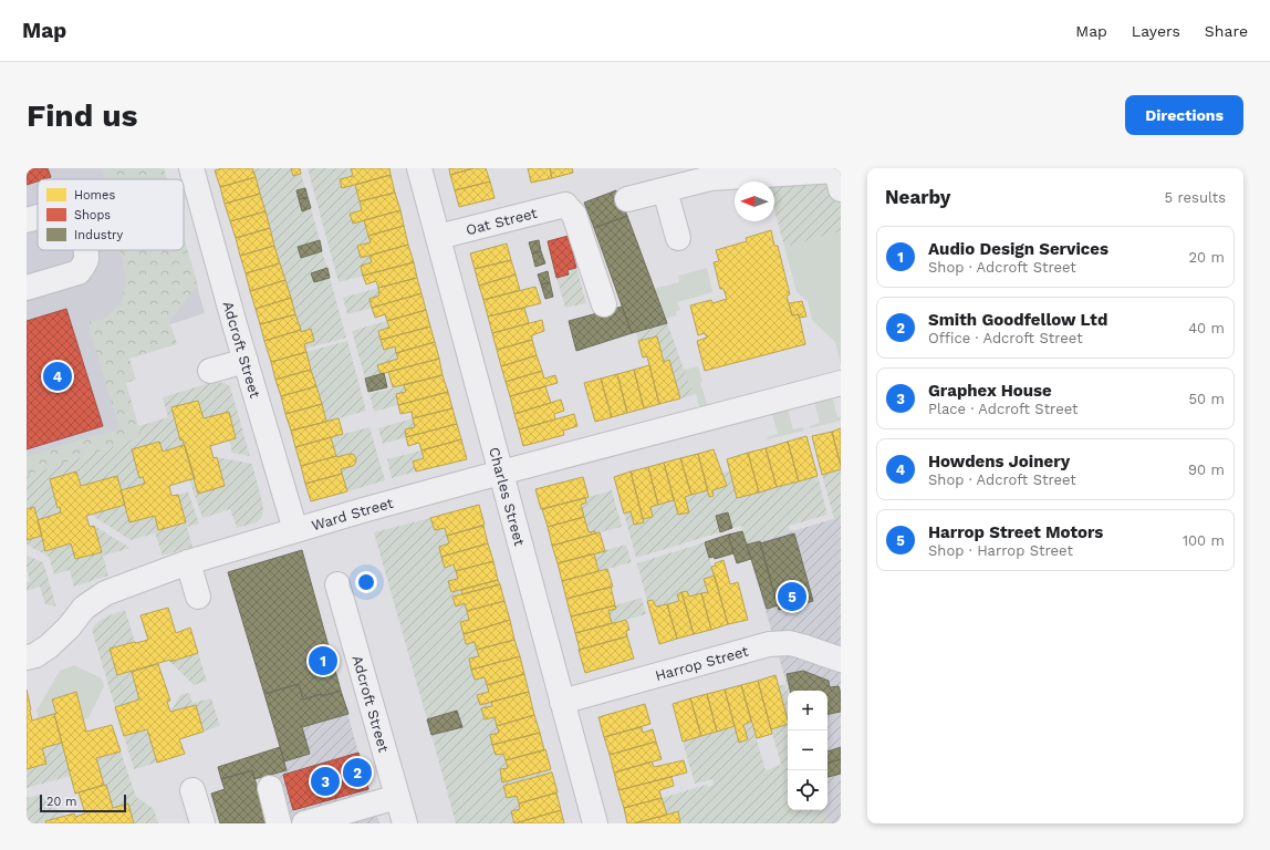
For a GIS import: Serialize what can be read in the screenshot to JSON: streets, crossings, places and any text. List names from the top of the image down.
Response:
{
  "streets": {
    "street": [
      "Oat Street",
      "Adcroft Street",
      "Charles Street",
      "Ward Street",
      "Harrop Street"
    ]
  },
  "crossings": [
    ["Oat Street", "Charles Street"],
    ["Adcroft Street", "Ward Street"],
    ["Charles Street", "Ward Street"],
    ["Charles Street", "Harrop Street"]
  ],
  "legend": ["Homes", "Shops", "Industry"],
  "scale_bar": "20 m",
  "north": "left",
  "page": {
    "header": "Map",
    "nav": ["Map", "Layers", "Share"],
    "buttons": "Directions",
    "title": "Find us",
    "heading": ["Nearby", "5 results"],
    "list": [
      {
        "mark": "1",
        "name": "Audio Design Services",
        "note": "Shop · Adcroft Street",
        "value": "20 m"
      },
      {
        "mark": "2",
        "name": "Smith Goodfellow Ltd",
        "note": "Office · Adcroft Street",
        "value": "40 m"
      },
      {
        "mark": "3",
        "name": "Graphex House",
        "note": "Place · Adcroft Street",
        "value": "50 m"
      },
      {
        "mark": "4",
        "name": "Howdens Joinery",
        "note": "Shop · Adcroft Street",
        "value": "90 m"
      },
      {
        "mark": "5",
        "name": "Harrop Street Motors",
        "note": "Shop · Harrop Street",
        "value": "100 m"
      }
    ],
    "pins": [
      "4",
      "5",
      "1",
      "2",
      "3"
    ],
    "map_buttons": ["+", "−"],
    "scale": "20 m"
  }
}
